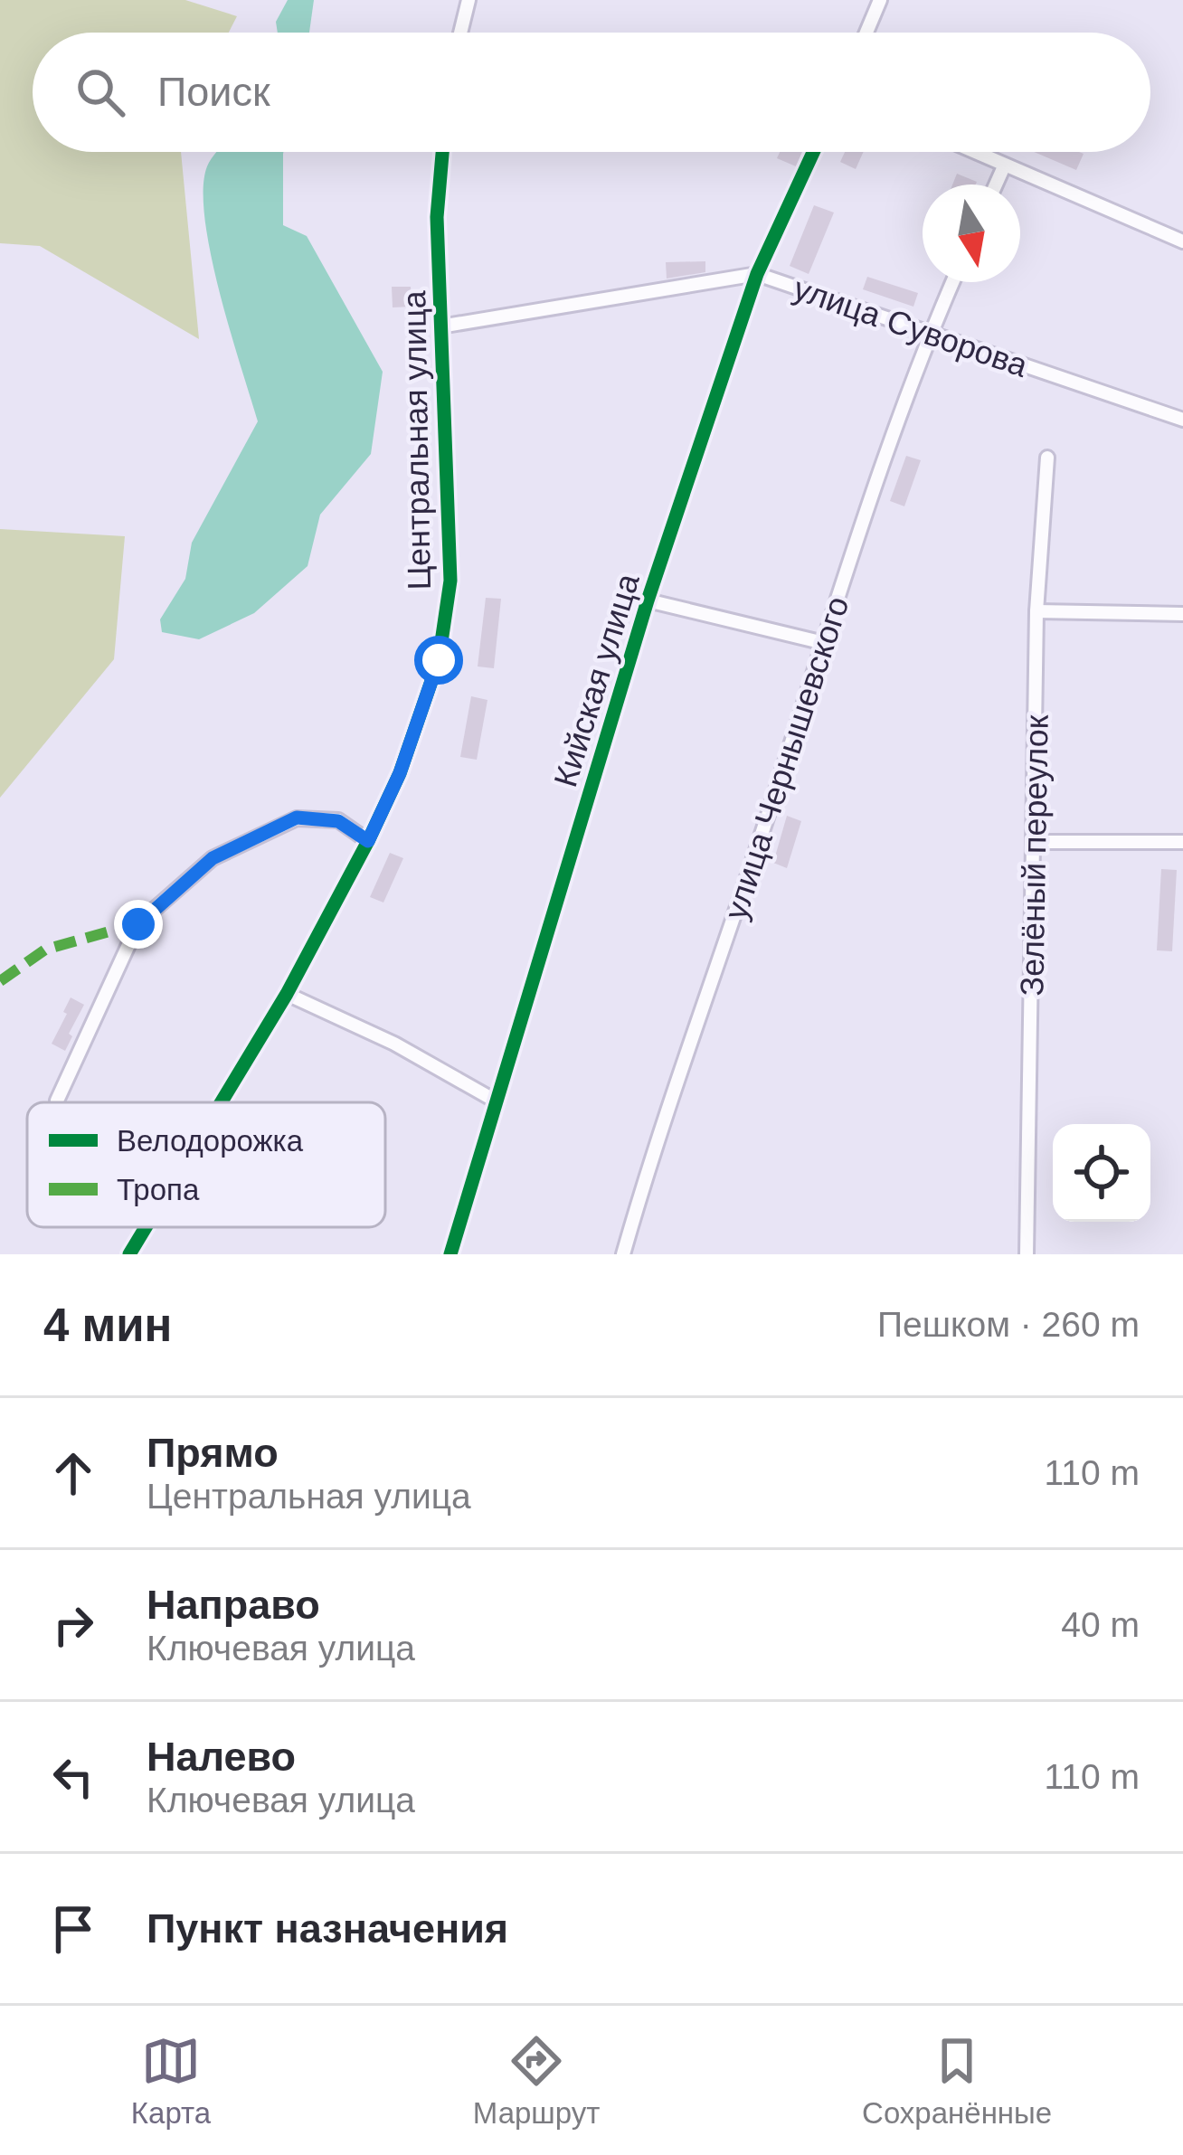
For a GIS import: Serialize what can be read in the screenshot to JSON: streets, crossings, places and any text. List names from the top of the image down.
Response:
{
  "streets": {
    "street": [
      "улица Суворова",
      "Центральная улица",
      "Кийская улица",
      "улица Чернышевского",
      "Зелёный переулок"
    ]
  },
  "crossings": [
    ["улица Суворова", "Центральная улица"],
    ["улица Суворова", "Кийская улица"],
    ["улица Суворова", "улица Чернышевского"]
  ],
  "legend": ["Велодорожка", "Тропа"],
  "north": "bottom",
  "page": {
    "search": "Поиск",
    "heading": ["4 мин", "Пешком · 260 m"],
    "list": [
      ["Прямо", "Центральная улица", "110 m"],
      ["Направо", "Ключевая улица", "40 m"],
      ["Налево", "Ключевая улица", "110 m"],
      "Пункт назначения"
    ],
    "nav": ["Карта", "Маршрут", "Сохранённые"]
  }
}
